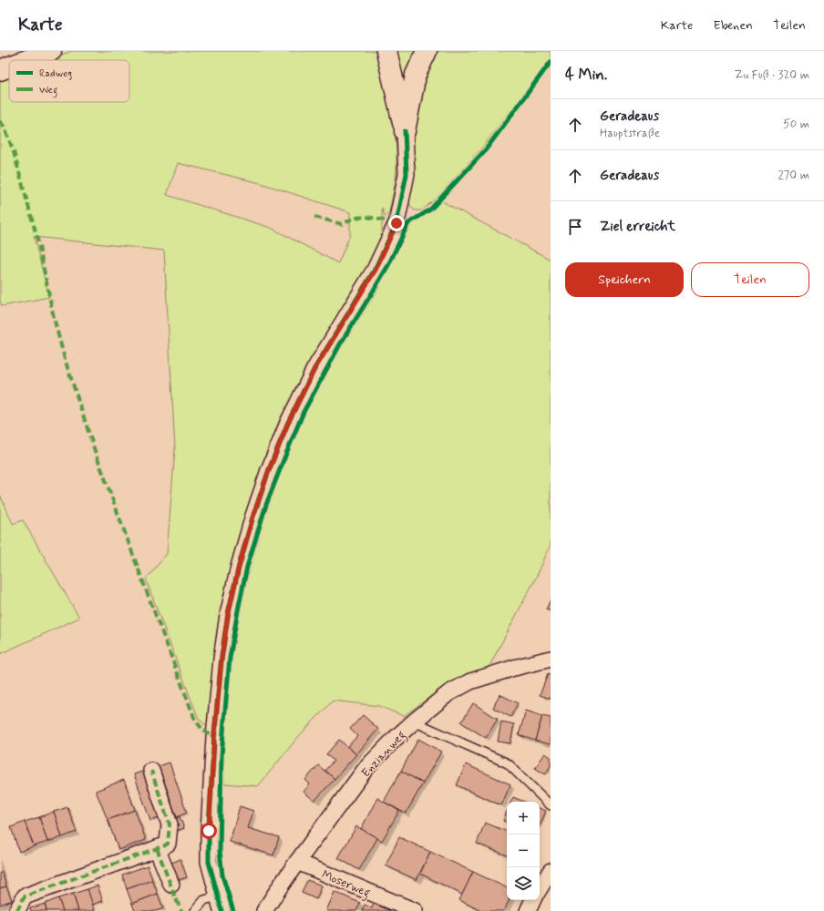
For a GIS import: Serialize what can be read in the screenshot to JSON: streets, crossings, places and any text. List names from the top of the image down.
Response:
{
  "streets": {
    "street": ["Enzianweg", "Moserweg"]
  },
  "crossings": [
    ["Enzianweg", "Moserweg"]
  ],
  "legend": ["Radweg", "Weg"],
  "page": {
    "header": "Karte",
    "nav": ["Karte", "Ebenen", "Teilen"],
    "heading": ["4 Min.", "Zu Fuß · 320 m"],
    "list": [
      ["Geradeaus", "Hauptstraße", "50 m"],
      ["Geradeaus", "270 m"],
      "Ziel erreicht"
    ],
    "buttons": ["Speichern", "Teilen"],
    "map_buttons": ["+", "−"]
  }
}
